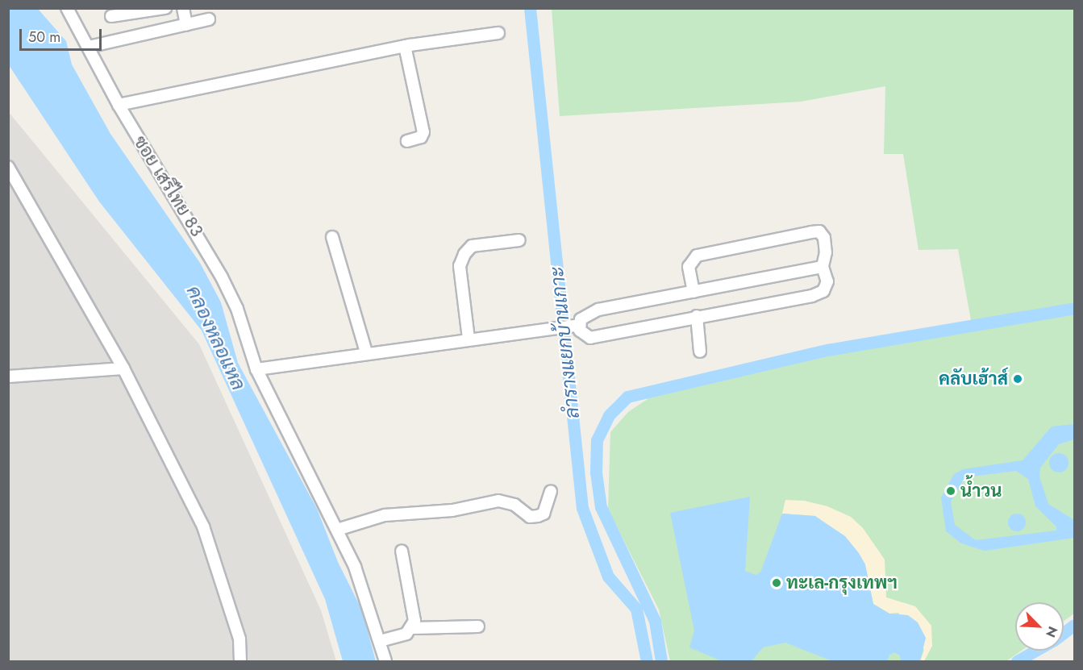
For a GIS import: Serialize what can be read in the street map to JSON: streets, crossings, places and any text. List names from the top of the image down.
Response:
{
  "streets": {
    "street": ["ซอย เสรีไทย 83"]
  },
  "water": ["คลองหลอแหล", "ลำรางแยกบ้านเกาะ"],
  "places": ["คลับเฮ้าส์", "น้ำวน", "ทะเล-กรุงเทพฯ"],
  "scale_bar": "50 m",
  "north": "bottom right"
}
